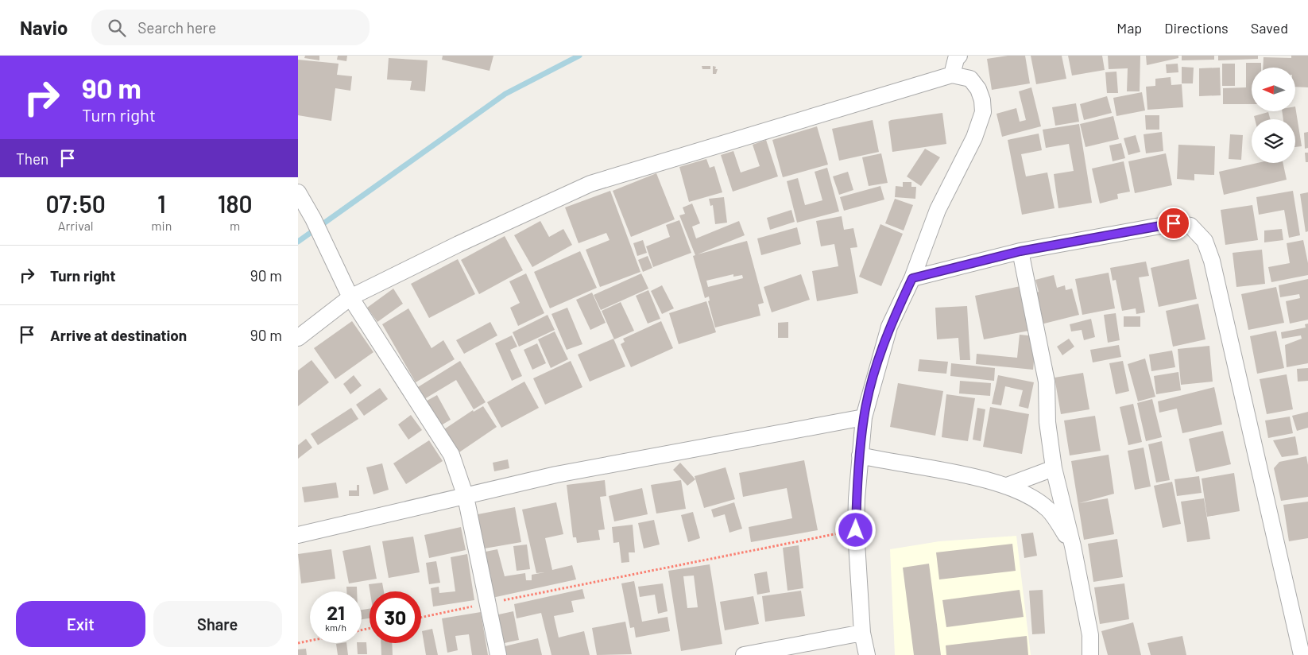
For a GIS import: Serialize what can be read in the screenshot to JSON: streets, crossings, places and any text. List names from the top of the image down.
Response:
{
  "north": "left",
  "page": {
    "header": "Navio",
    "search": "Search here",
    "nav": ["Map", "Directions", "Saved"],
    "turn": ["90 m", "Turn right"],
    "then": "Then",
    "eta": [
      "07:50",
      "Arrival",
      "1",
      "min",
      "180",
      "m"
    ],
    "list": [
      {
        "name": "Turn right",
        "value": "90 m"
      },
      {
        "name": "Arrive at destination",
        "value": "90 m"
      }
    ],
    "speed": "21 km/h",
    "limit": "30",
    "buttons": ["Exit", "Share"]
  }
}
